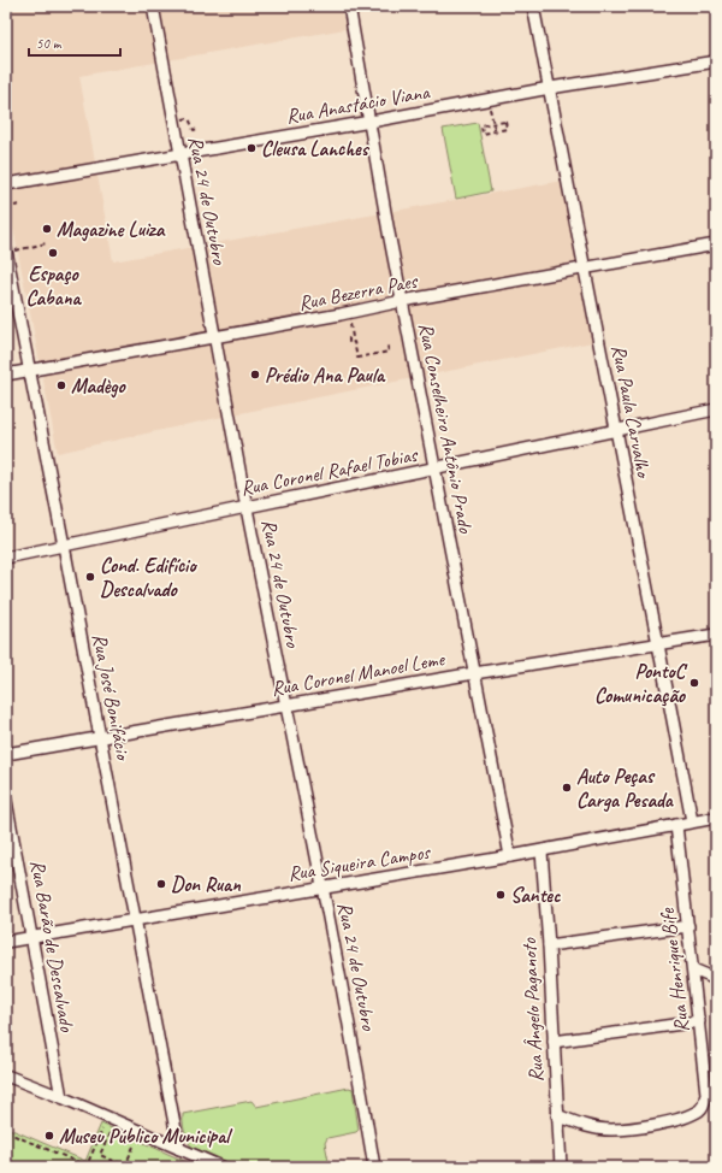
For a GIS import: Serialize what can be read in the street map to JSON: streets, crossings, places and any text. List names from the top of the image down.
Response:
{
  "streets": {
    "street": [
      "Rua Anastácio Viana",
      "Rua 24 de Outubro",
      "Rua Bezerra Paes",
      "Rua Paula Carvalho",
      "Rua Conselheiro Antônio Prado",
      "Rua Coronel Rafael Tobias",
      "Rua Coronel Manoel Leme",
      "Rua José Bonifácio",
      "Rua Siqueira Campos",
      "Rua Barão de Descalvado",
      "Rua Henrique Bife",
      "Rua Ângelo Paganoto"
    ]
  },
  "crossings": [
    ["Rua Anastácio Viana", "Rua 24 de Outubro"],
    ["Rua Anastácio Viana", "Rua Paula Carvalho"],
    ["Rua Anastácio Viana", "Rua Conselheiro Antônio Prado"],
    ["Rua 24 de Outubro", "Rua Bezerra Paes"],
    ["Rua 24 de Outubro", "Rua Coronel Rafael Tobias"],
    ["Rua 24 de Outubro", "Rua Coronel Manoel Leme"],
    ["Rua 24 de Outubro", "Rua Siqueira Campos"],
    ["Rua Bezerra Paes", "Rua Paula Carvalho"],
    ["Rua Bezerra Paes", "Rua Conselheiro Antônio Prado"],
    ["Rua Bezerra Paes", "Rua José Bonifácio"],
    ["Rua Paula Carvalho", "Rua Coronel Rafael Tobias"],
    ["Rua Paula Carvalho", "Rua Coronel Manoel Leme"],
    ["Rua Paula Carvalho", "Rua Siqueira Campos"],
    ["Rua Conselheiro Antônio Prado", "Rua Coronel Rafael Tobias"],
    ["Rua Conselheiro Antônio Prado", "Rua Coronel Manoel Leme"],
    ["Rua Conselheiro Antônio Prado", "Rua Siqueira Campos"],
    ["Rua Coronel Rafael Tobias", "Rua José Bonifácio"],
    ["Rua Coronel Manoel Leme", "Rua José Bonifácio"],
    ["Rua José Bonifácio", "Rua Siqueira Campos"],
    ["Rua Siqueira Campos", "Rua Barão de Descalvado"],
    ["Rua Siqueira Campos", "Rua Henrique Bife"],
    ["Rua Siqueira Campos", "Rua Ângelo Paganoto"],
    ["Rua Henrique Bife", "Rua Ângelo Paganoto"]
  ],
  "places": [
    "Cleusa Lanches",
    "Magazine Luiza",
    "Espaço Cabana",
    "Prédio Ana Paula",
    "Madègo",
    "Cond. Edifício Descalvado",
    "PontoC Comunicação",
    "Auto Peças Carga Pesada",
    "Don Ruan",
    "Santec",
    "Museu Público Municipal"
  ],
  "scale_bar": "50 m"
}
